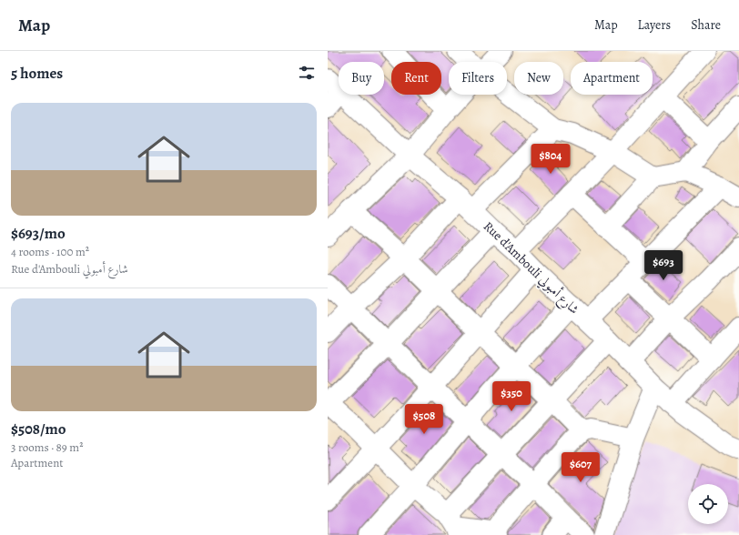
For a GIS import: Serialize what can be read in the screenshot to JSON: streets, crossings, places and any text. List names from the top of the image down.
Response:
{
  "streets": {
    "street": ["Rue d'Ambouli شارع أمبولي"]
  },
  "page": {
    "header": "Map",
    "nav": ["Map", "Layers", "Share"],
    "heading": "5 homes",
    "chip": [
      "Buy",
      "Rent",
      "Filters",
      "New",
      "Apartment"
    ],
    "list": [
      {
        "name": "$693/mo",
        "note": "4 rooms · 100 m² · Rue d'Ambouli شارع أمبولي"
      },
      {
        "name": "$508/mo",
        "note": "3 rooms · 89 m² · Apartment"
      }
    ],
    "price": [
      "$804",
      "$693",
      "$350",
      "$508",
      "$607"
    ]
  }
}
